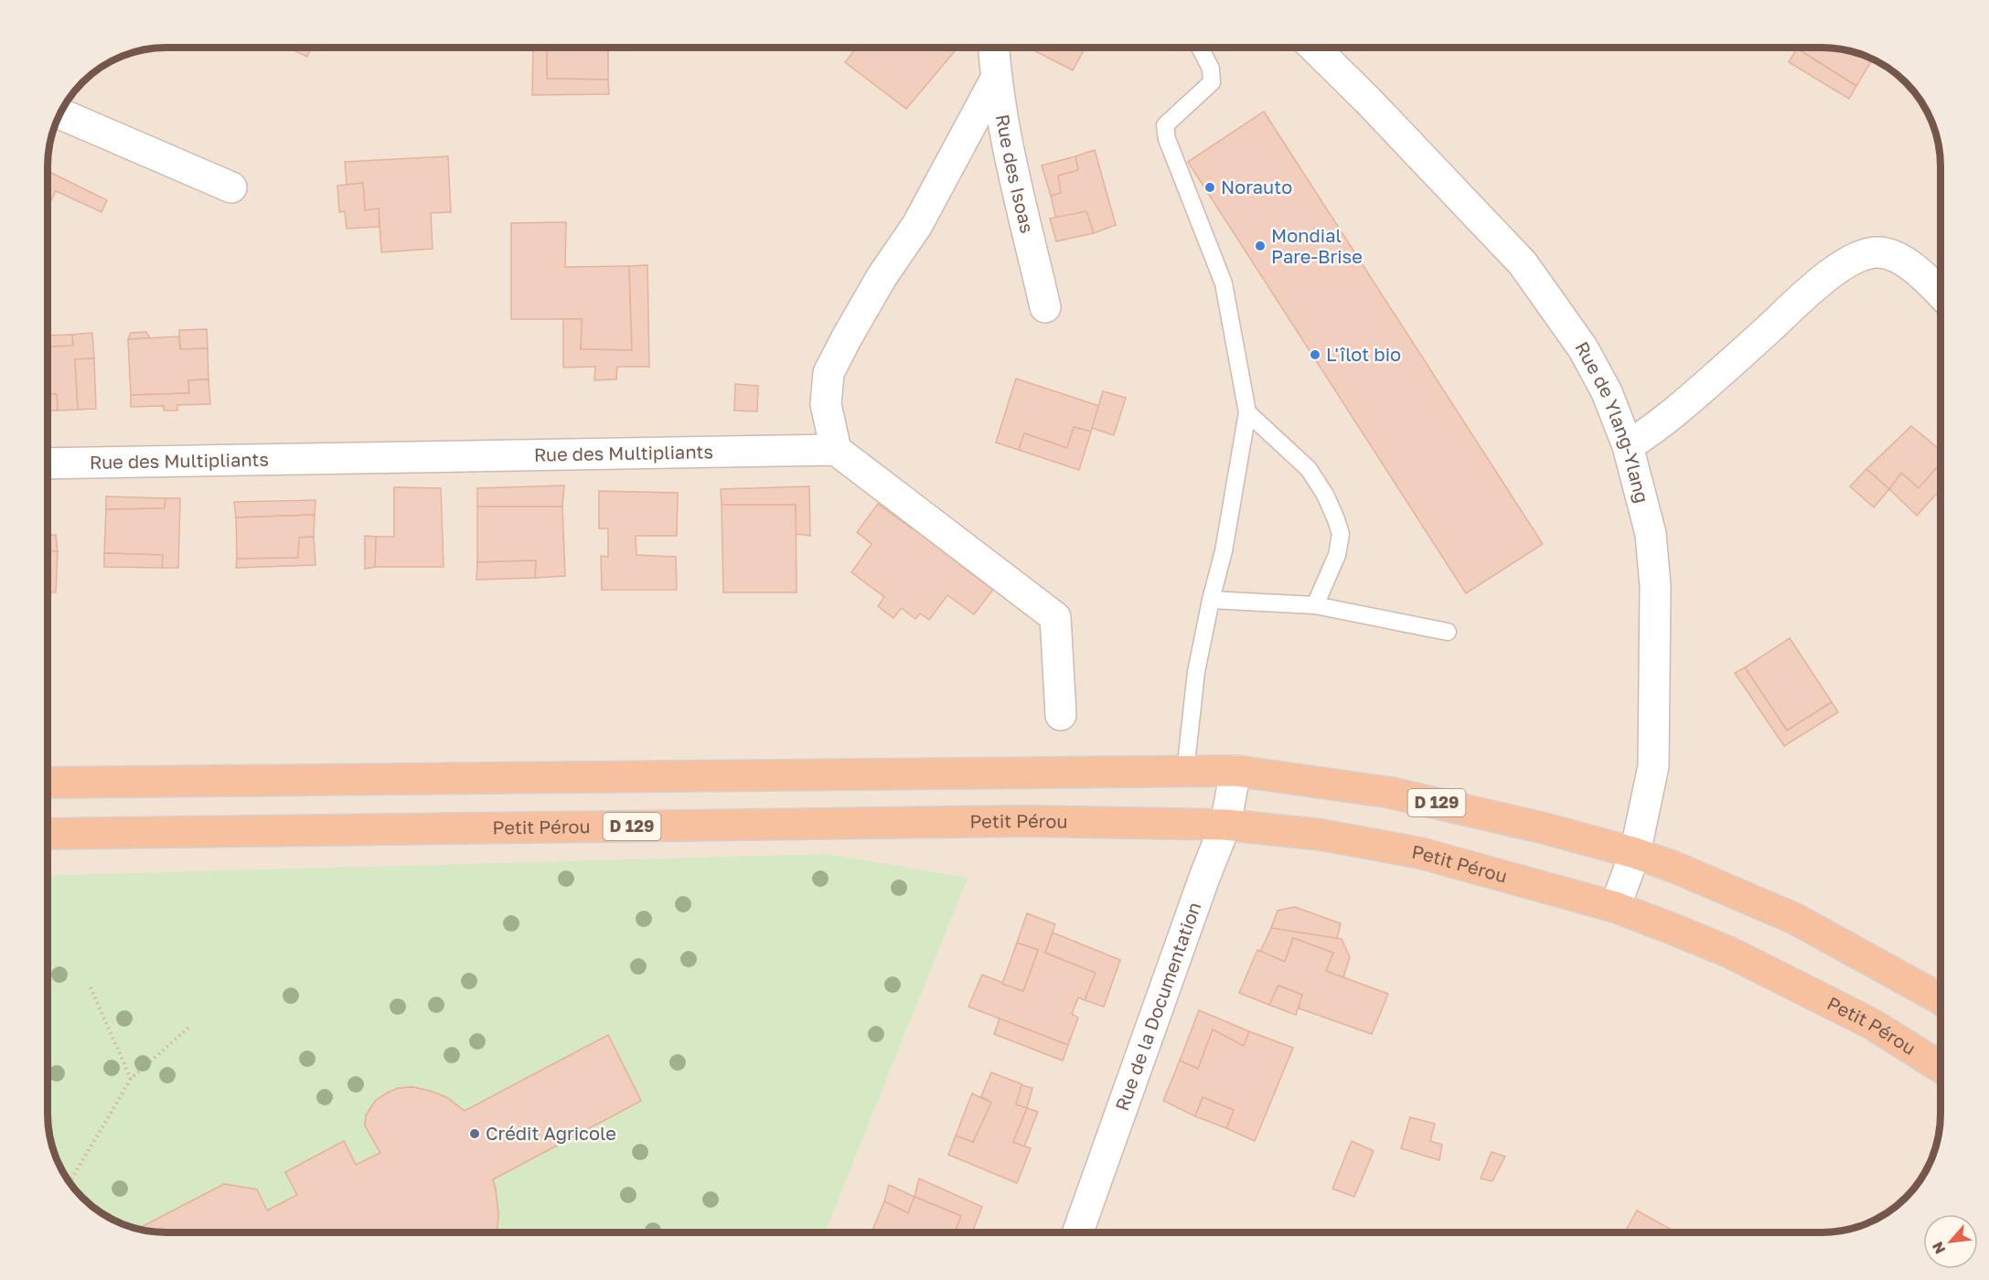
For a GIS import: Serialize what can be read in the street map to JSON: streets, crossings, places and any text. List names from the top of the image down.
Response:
{
  "streets": {
    "highway": ["D 129", "Petit Pérou"],
    "street": [
      "Rue des Isoas",
      "Rue de Ylang-Ylang",
      "Rue des Multipliants",
      "Rue de la Documentation"
    ]
  },
  "crossings": [
    ["Rue de Ylang-Ylang", "D 129"],
    ["Rue de Ylang-Ylang", "Petit Pérou"],
    ["D 129", "Rue de la Documentation"],
    ["Petit Pérou", "Rue de la Documentation"]
  ],
  "places": [
    "Norauto",
    "Mondial Pare-Brise",
    "L'îlot bio",
    "Crédit Agricole"
  ],
  "north": "bottom left"
}
